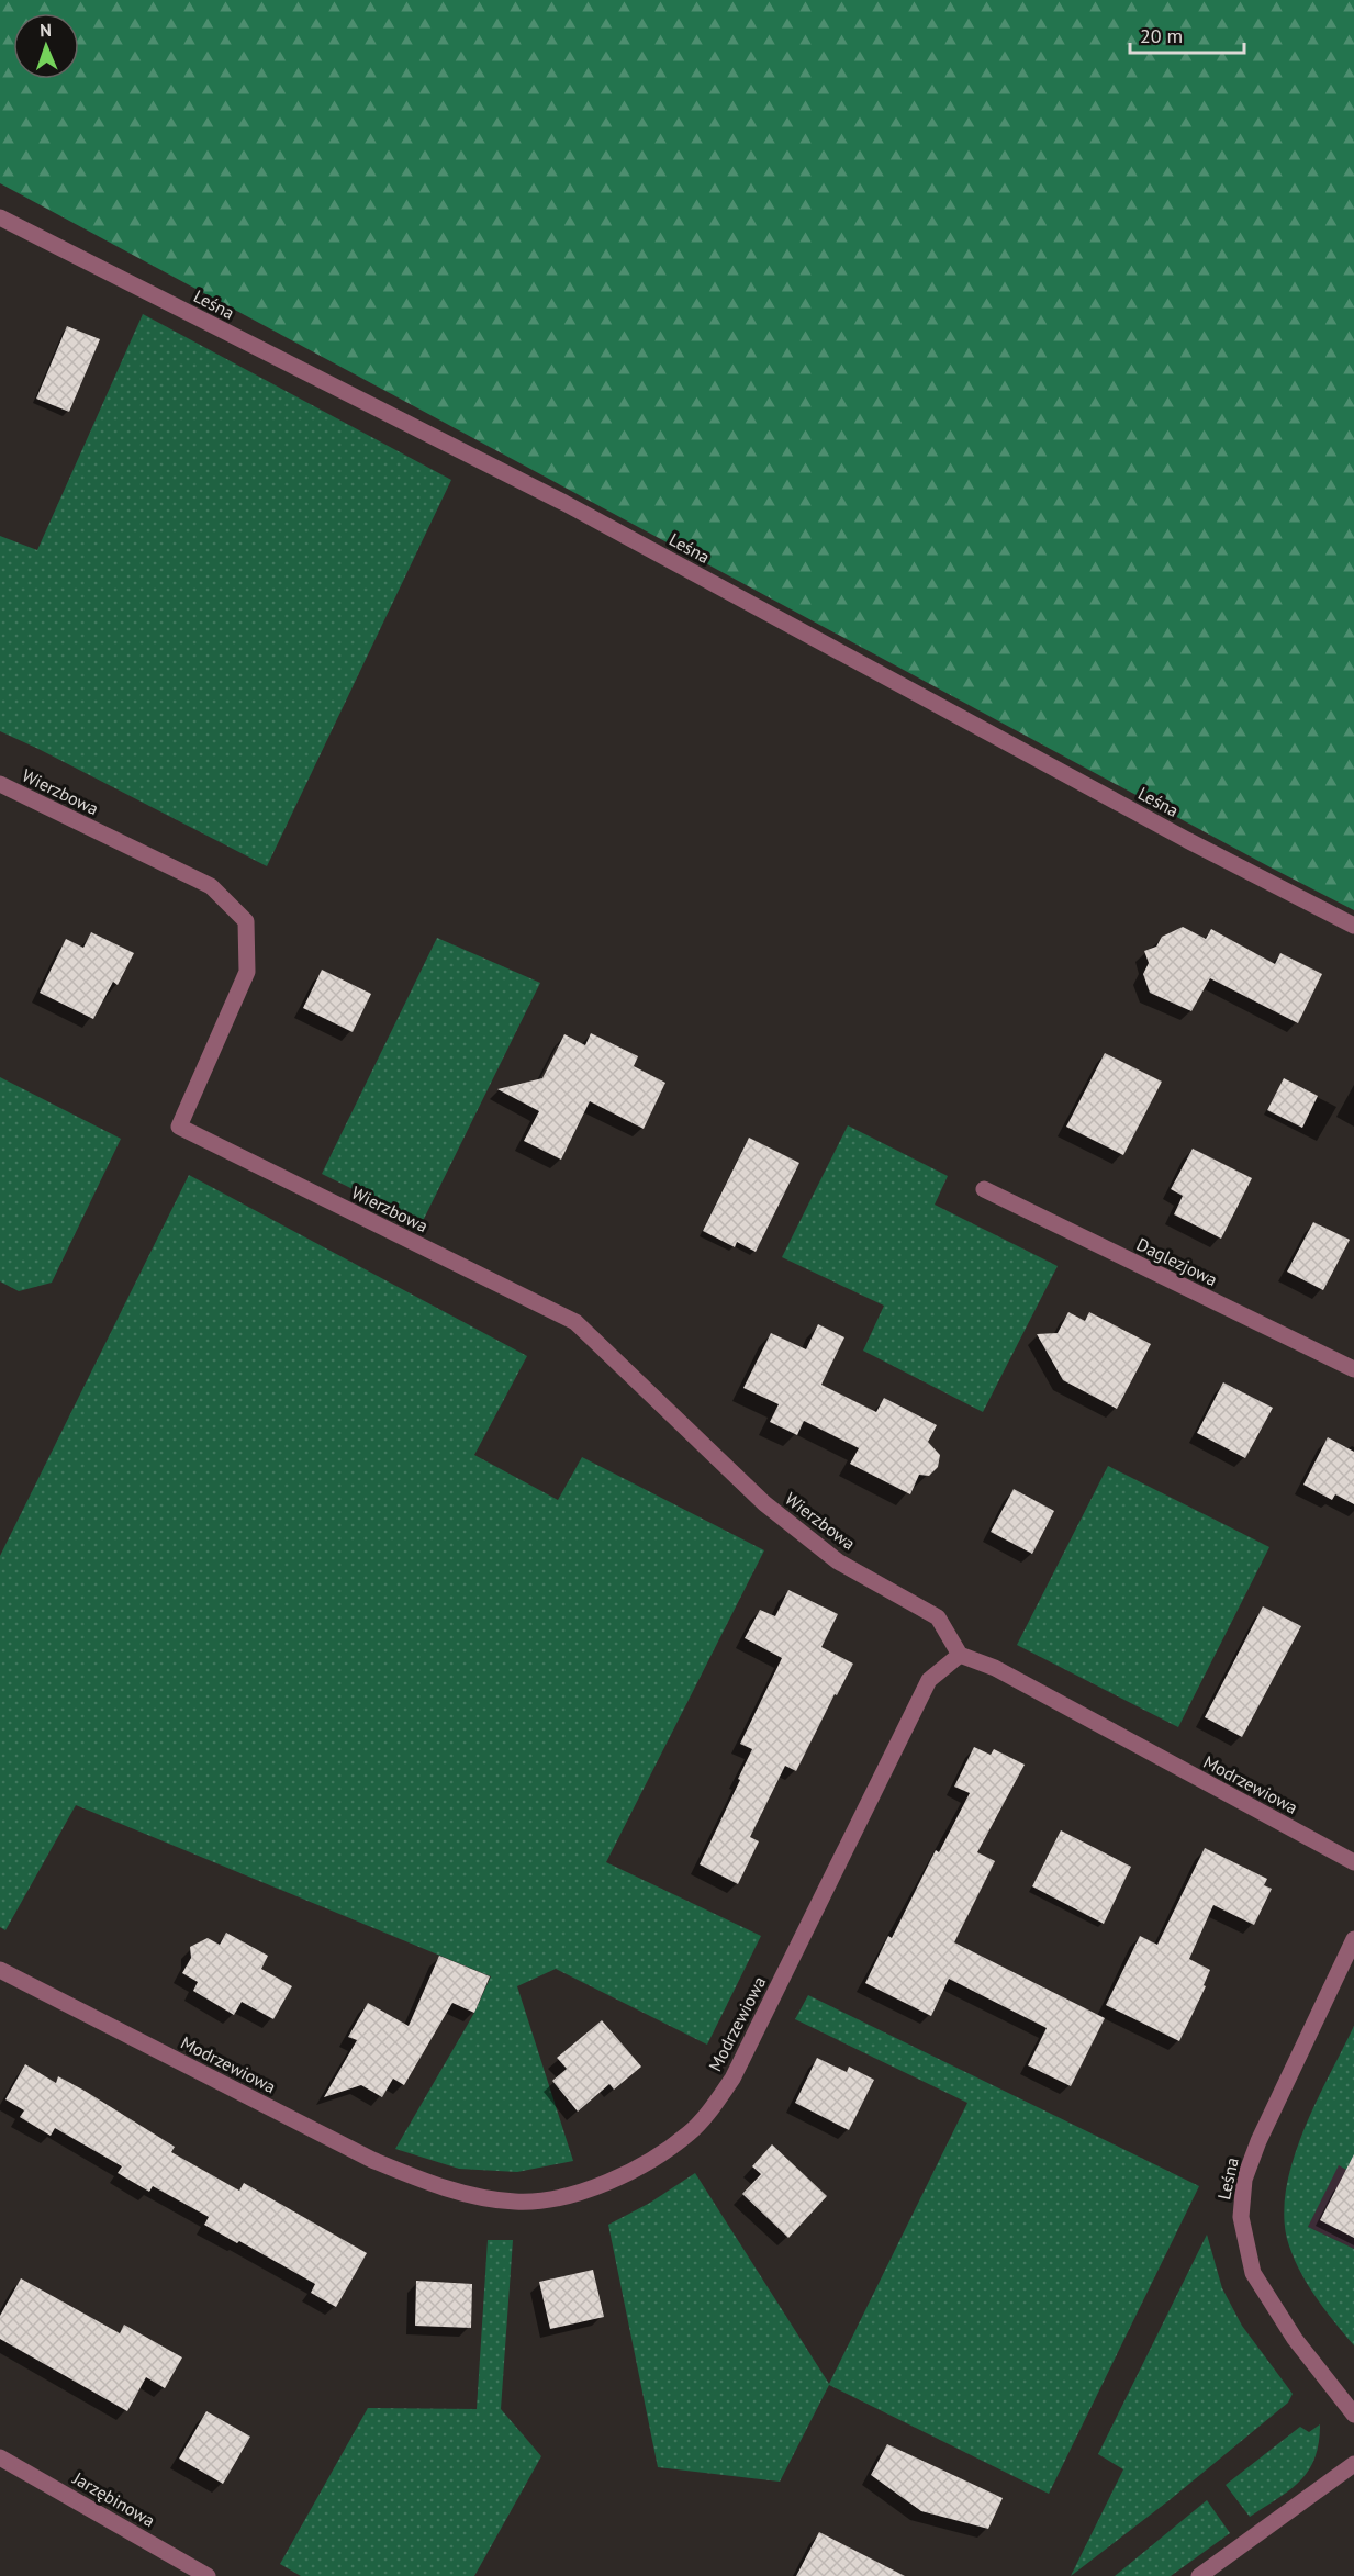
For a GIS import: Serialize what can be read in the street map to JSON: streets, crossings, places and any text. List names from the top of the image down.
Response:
{
  "streets": {
    "street": [
      "Leśna",
      "Wierzbowa",
      "Daglezjowa",
      "Modrzewiowa",
      "Jarzębinowa"
    ]
  },
  "crossings": [
    ["Wierzbowa", "Modrzewiowa"]
  ],
  "scale_bar": "20 m",
  "north": "top"
}
